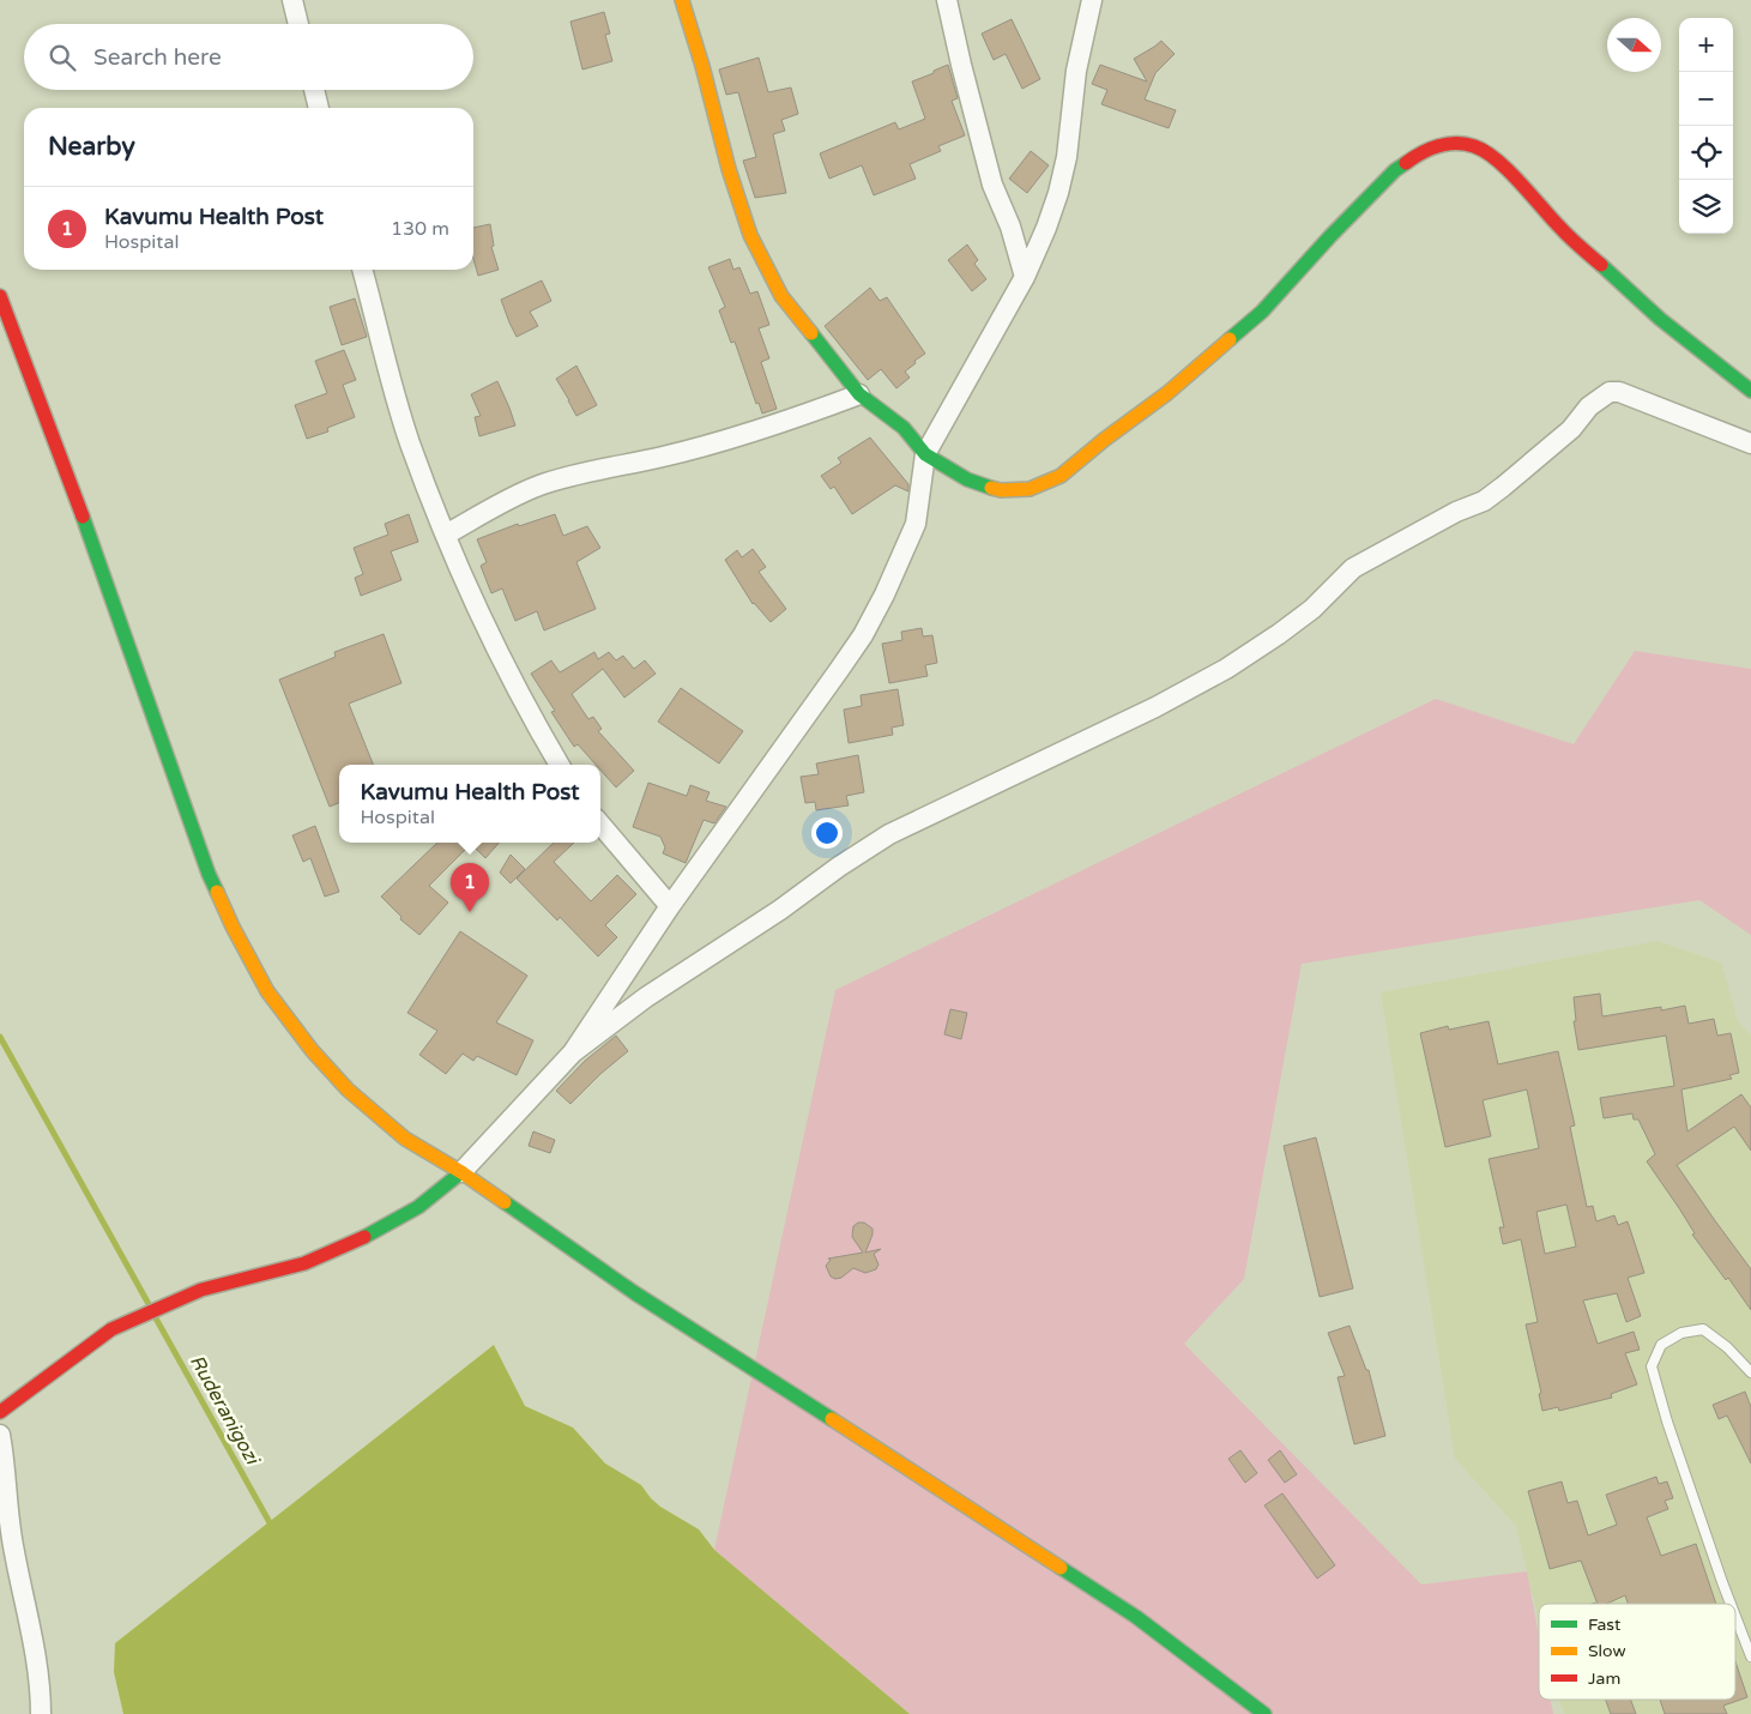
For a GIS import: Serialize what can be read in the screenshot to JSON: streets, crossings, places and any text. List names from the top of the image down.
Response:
{
  "water": ["Ruderanigozi"],
  "legend": ["Fast", "Slow", "Jam"],
  "north": "right",
  "page": {
    "map_buttons": ["+", "−"],
    "search": "Search here",
    "heading": "Nearby",
    "list": [
      {
        "mark": "1",
        "name": "Kavumu Health Post",
        "note": "Hospital",
        "value": "130 m"
      }
    ],
    "popup": ["Kavumu Health Post", "Hospital"],
    "pins": "1"
  }
}
